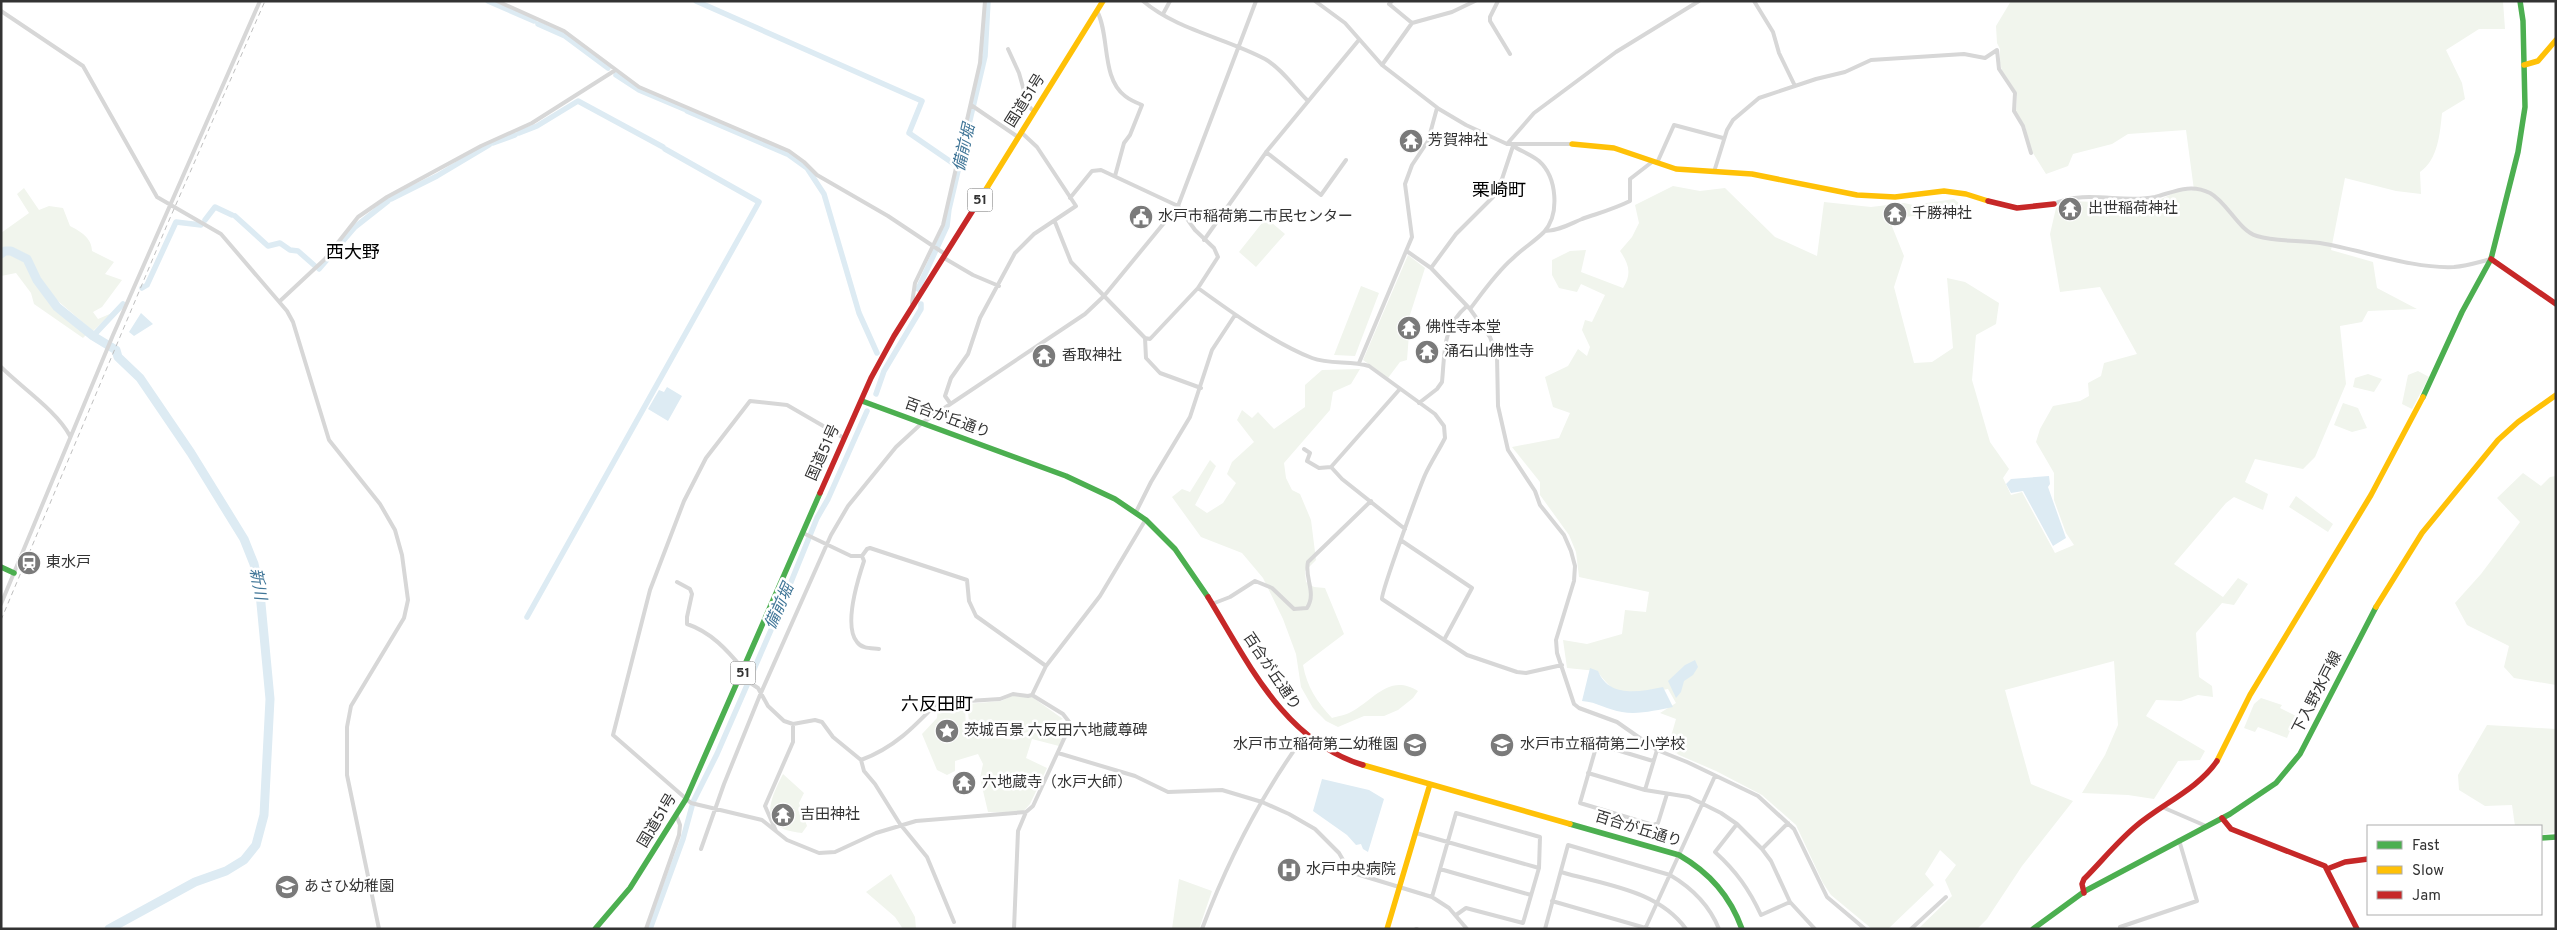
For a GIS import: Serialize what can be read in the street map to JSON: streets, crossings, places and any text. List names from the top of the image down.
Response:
{
  "streets": {
    "main road": [
      "国道51号",
      "51",
      "百合が丘通り",
      "下入野水戸線"
    ]
  },
  "crossings": [
    ["国道51号", "百合が丘通り"]
  ],
  "districts": ["栗崎町", "西大野", "六反田町"],
  "water": ["備前堀", "新川"],
  "places": {
    "temple": [
      "芳賀神社",
      "出世稲荷神社",
      "千勝神社",
      "佛性寺本堂",
      "涌石山佛性寺",
      "香取神社",
      "六地蔵寺（水戸大師）",
      "吉田神社"
    ],
    "public building": ["水戸市稲荷第二市民センター"],
    "station": ["東水戸"],
    "place": ["茨城百景 六反田六地蔵尊碑"],
    "school or university": ["水戸市立稲荷第二幼稚園", "水戸市立稲荷第二小学校", "あさひ幼稚園"],
    "hospital": ["水戸中央病院"]
  },
  "legend": ["Fast", "Slow", "Jam"]
}
